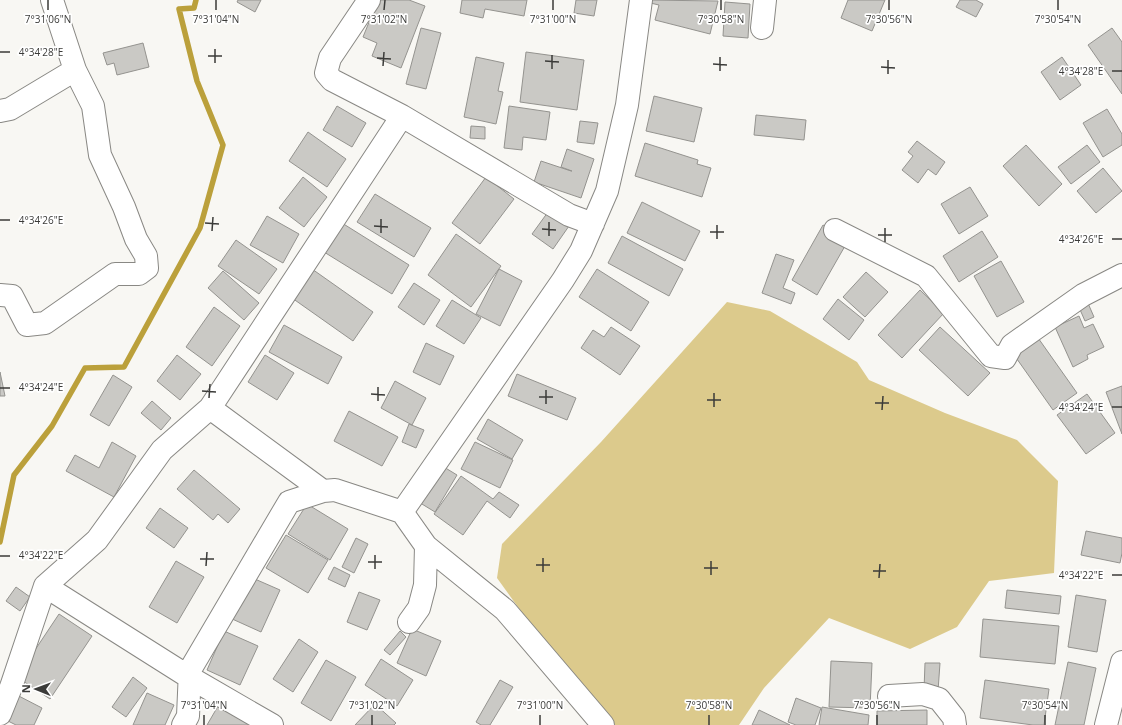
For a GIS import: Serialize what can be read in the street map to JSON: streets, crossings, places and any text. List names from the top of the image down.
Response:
{
  "north": "left",
  "coordinates": [
    "7°31'06\"N",
    "7°31'04\"N",
    "7°31'02\"N",
    "7°31'00\"N",
    "7°30'58\"N",
    "7°30'56\"N",
    "7°30'54\"N",
    "4°34'28\"E",
    "4°34'26\"E",
    "4°34'24\"E",
    "4°34'22\"E"
  ]
}
